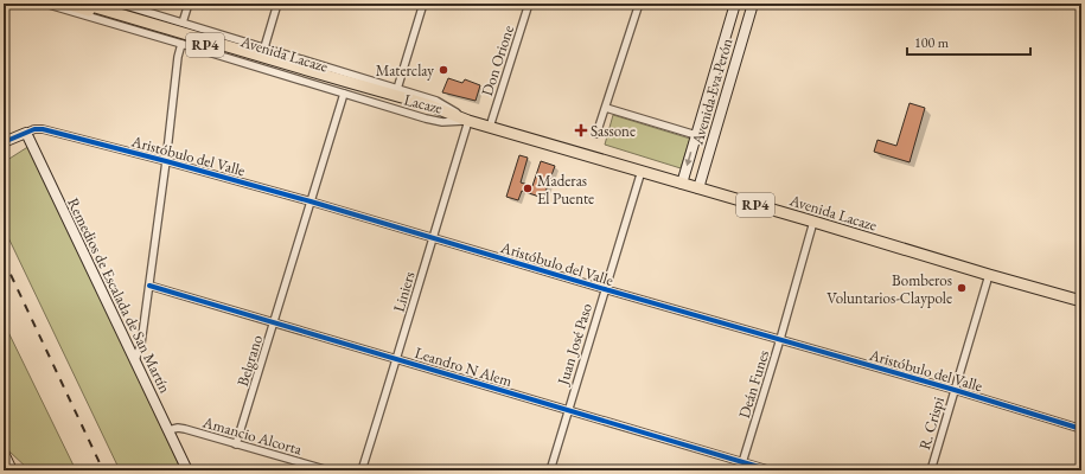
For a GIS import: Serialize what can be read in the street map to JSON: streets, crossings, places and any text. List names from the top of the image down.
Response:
{
  "streets": {
    "main road": ["RP4", "Avenida Lacaze"],
    "street": [
      "Don Orione",
      "Avenida Eva Perón",
      "Lacaze",
      "Aristóbulo del Valle",
      "Liniers",
      "Remedios de Escalada de San Martín",
      "Juan José Paso",
      "Belgrano",
      "Leandro N Alem",
      "Deán Funes",
      "R. Crispi",
      "Amancio Alcorta"
    ]
  },
  "crossings": [
    ["Avenida Lacaze", "Don Orione"],
    ["Avenida Lacaze", "Avenida Eva Perón"],
    ["Avenida Lacaze", "Lacaze"],
    ["Avenida Lacaze", "Liniers"],
    ["Avenida Lacaze", "Juan José Paso"],
    ["Avenida Lacaze", "Belgrano"],
    ["Avenida Lacaze", "Deán Funes"],
    ["Avenida Lacaze", "R. Crispi"],
    ["Lacaze", "Liniers"],
    ["Aristóbulo del Valle", "Liniers"],
    ["Aristóbulo del Valle", "Remedios de Escalada de San Martín"],
    ["Aristóbulo del Valle", "Juan José Paso"],
    ["Aristóbulo del Valle", "Belgrano"],
    ["Aristóbulo del Valle", "Deán Funes"],
    ["Aristóbulo del Valle", "R. Crispi"],
    ["Liniers", "Leandro N Alem"],
    ["Remedios de Escalada de San Martín", "Amancio Alcorta"],
    ["Juan José Paso", "Leandro N Alem"],
    ["Belgrano", "Leandro N Alem"],
    ["Belgrano", "Amancio Alcorta"],
    ["Leandro N Alem", "Deán Funes"]
  ],
  "places": {
    "other": ["Materclay", "Maderas El Puente", "Bomberos Voluntarios-Claypole"],
    "health": ["Sassone"]
  },
  "scale_bar": "100 m"
}
